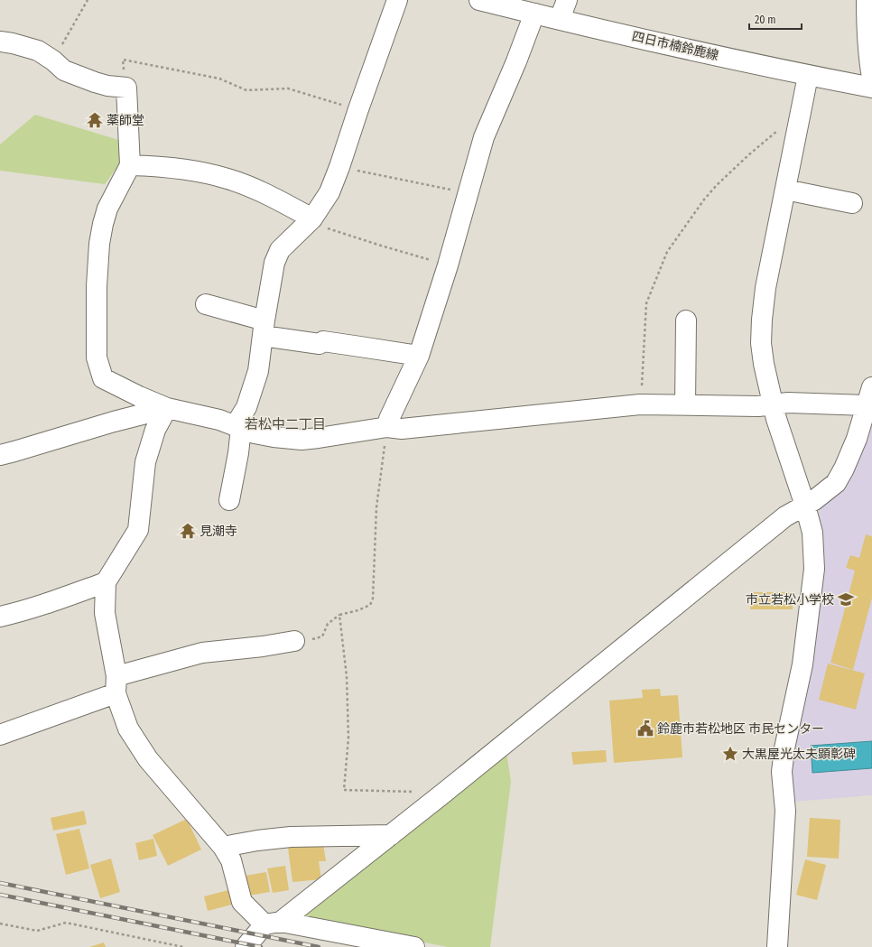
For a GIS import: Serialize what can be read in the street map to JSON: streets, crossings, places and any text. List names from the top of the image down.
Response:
{
  "streets": {
    "street": ["四日市楠鈴鹿線"]
  },
  "districts": ["若松中二丁目"],
  "places": {
    "temple": ["薬師堂", "見潮寺"],
    "school or university": ["市立若松小学校"],
    "public building": ["鈴鹿市若松地区 市民センター"],
    "place": ["大黒屋光太夫顕彰碑"]
  },
  "scale_bar": "20 m"
}
